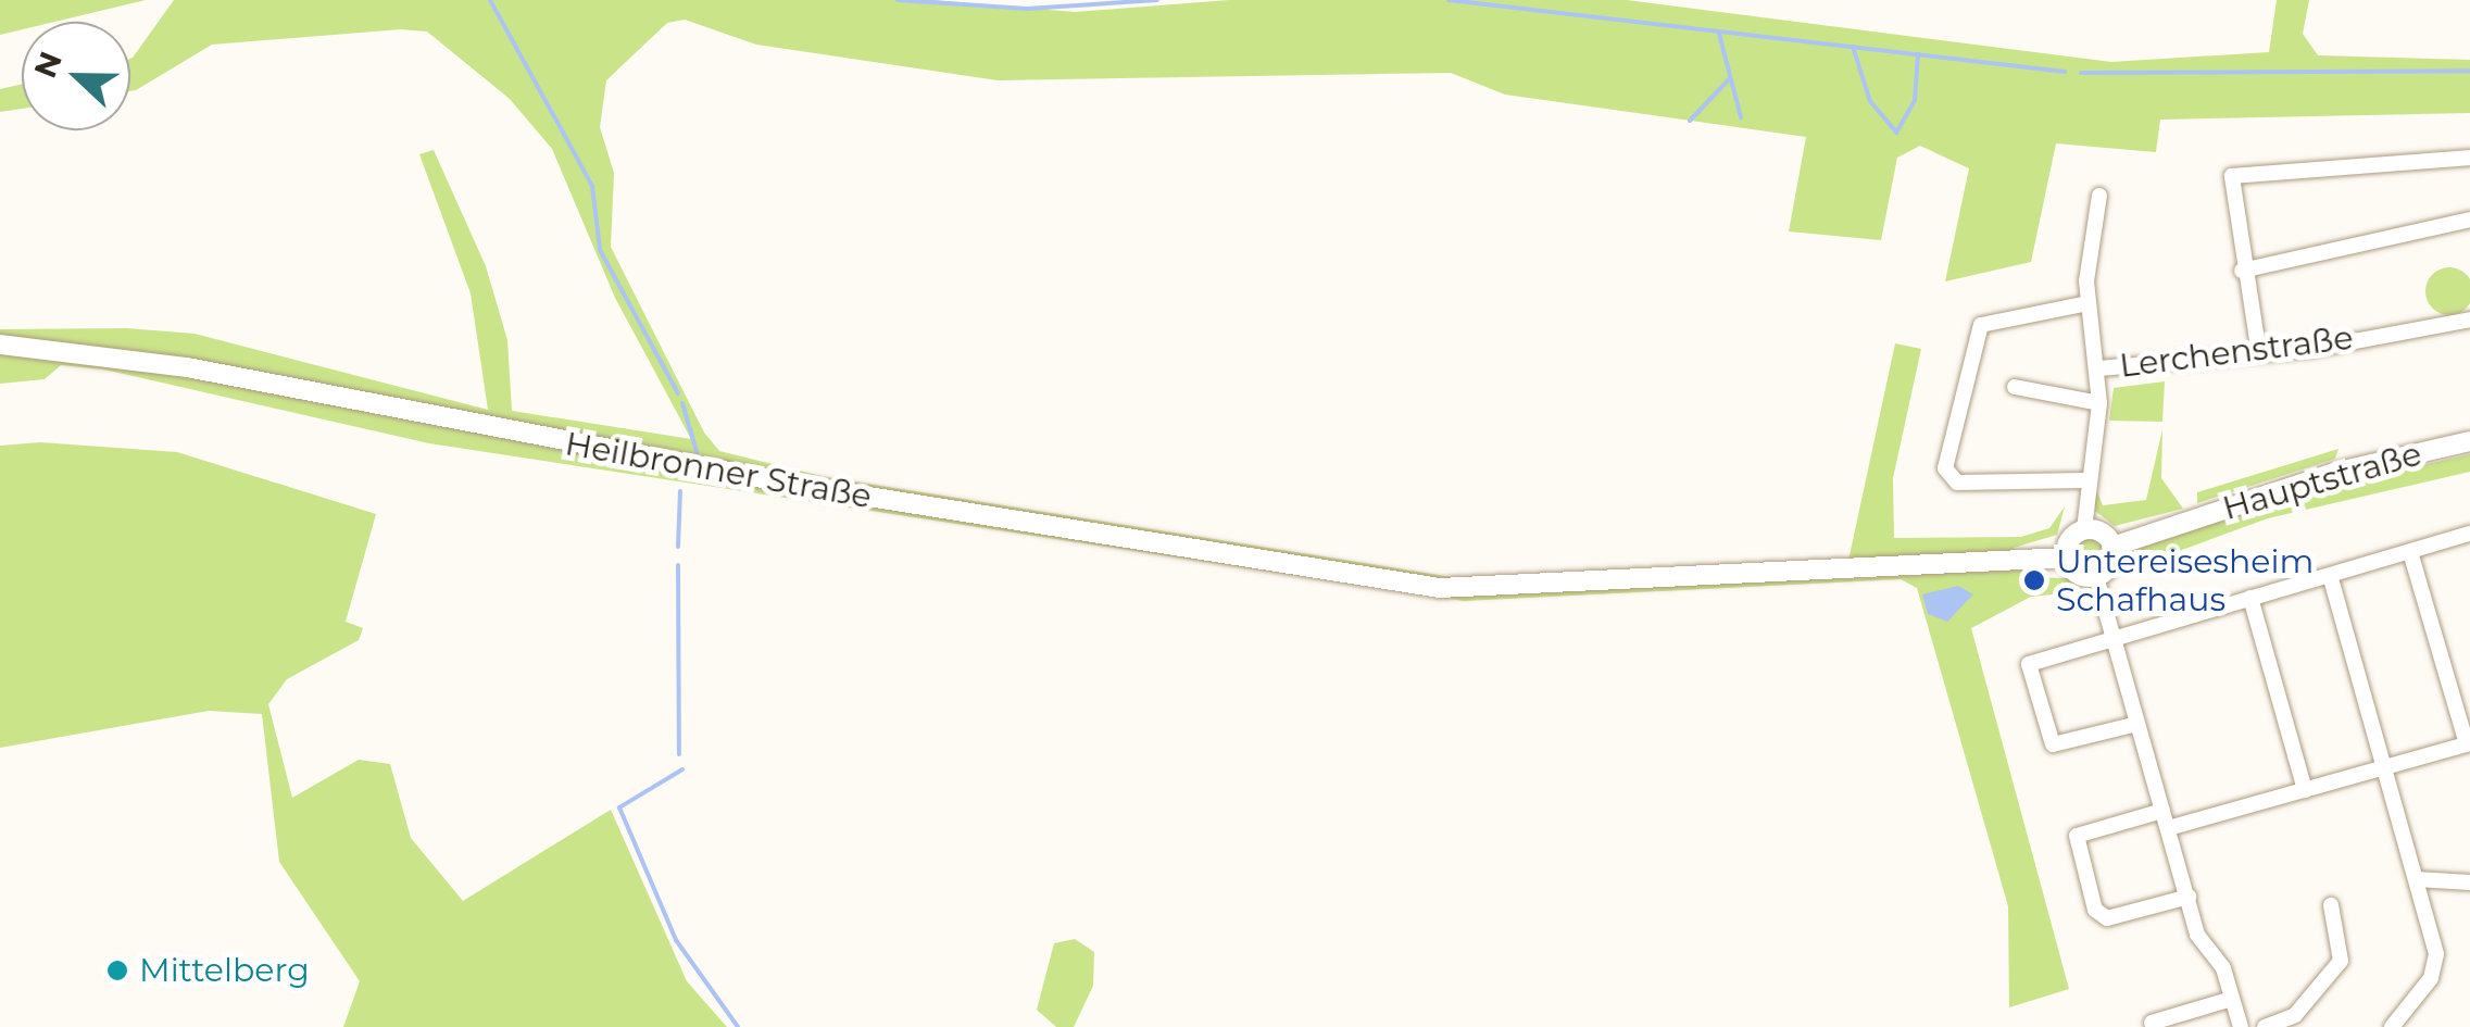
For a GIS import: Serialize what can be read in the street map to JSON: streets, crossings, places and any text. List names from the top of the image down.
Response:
{
  "streets": {
    "main road": ["Heilbronner Straße", "Hauptstraße"],
    "street": ["Lerchenstraße"]
  },
  "places": ["Untereisesheim Schafhaus", "Mittelberg"],
  "north": "left"
}
